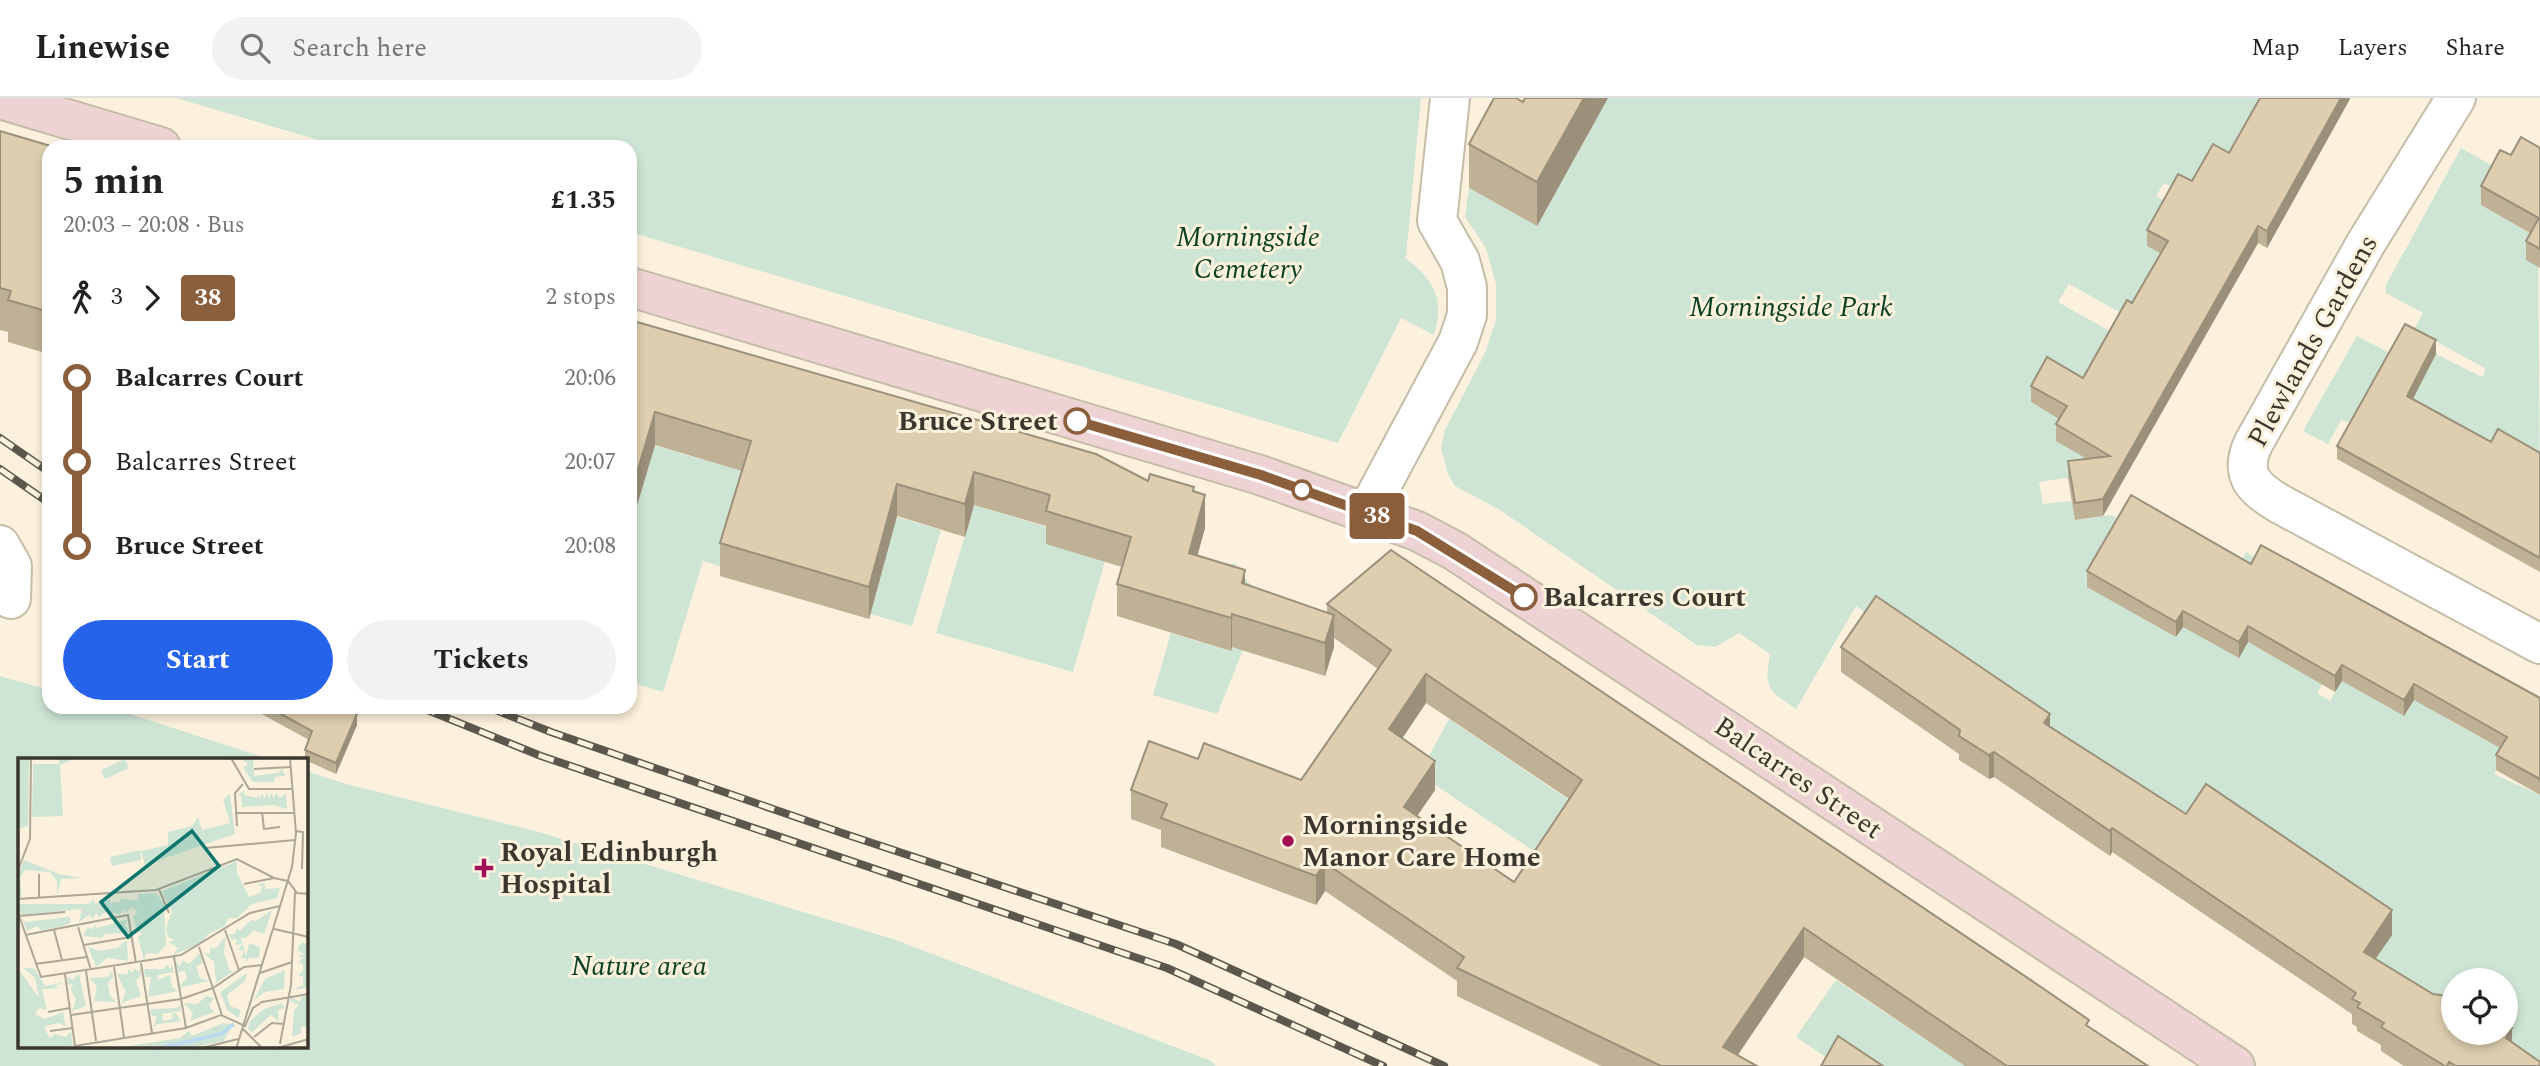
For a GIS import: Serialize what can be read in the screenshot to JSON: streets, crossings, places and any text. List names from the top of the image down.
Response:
{
  "streets": {
    "street": ["Plewlands Gardens", "Balcarres Street"]
  },
  "parks": ["Morningside Cemetery", "Morningside Park", "Nature area"],
  "places": {
    "other": ["Bruce Street", "Balcarres Court", "Morningside Manor Care Home"],
    "health": ["Royal Edinburgh Hospital"]
  },
  "lines": ["bus line 38"],
  "page": {
    "header": "Linewise",
    "search": "Search here",
    "nav": ["Map", "Layers", "Share"],
    "on_map": "38",
    "heading": ["5 min", "20:03 – 20:08 · Bus", "£1.35"],
    "legs": ["3", "38", "2 stops"],
    "list": [
      {
        "name": "Balcarres Court",
        "value": "20:06"
      },
      {
        "name": "Balcarres Street",
        "value": "20:07"
      },
      {
        "name": "Bruce Street",
        "value": "20:08"
      }
    ],
    "buttons": ["Start", "Tickets"]
  }
}
